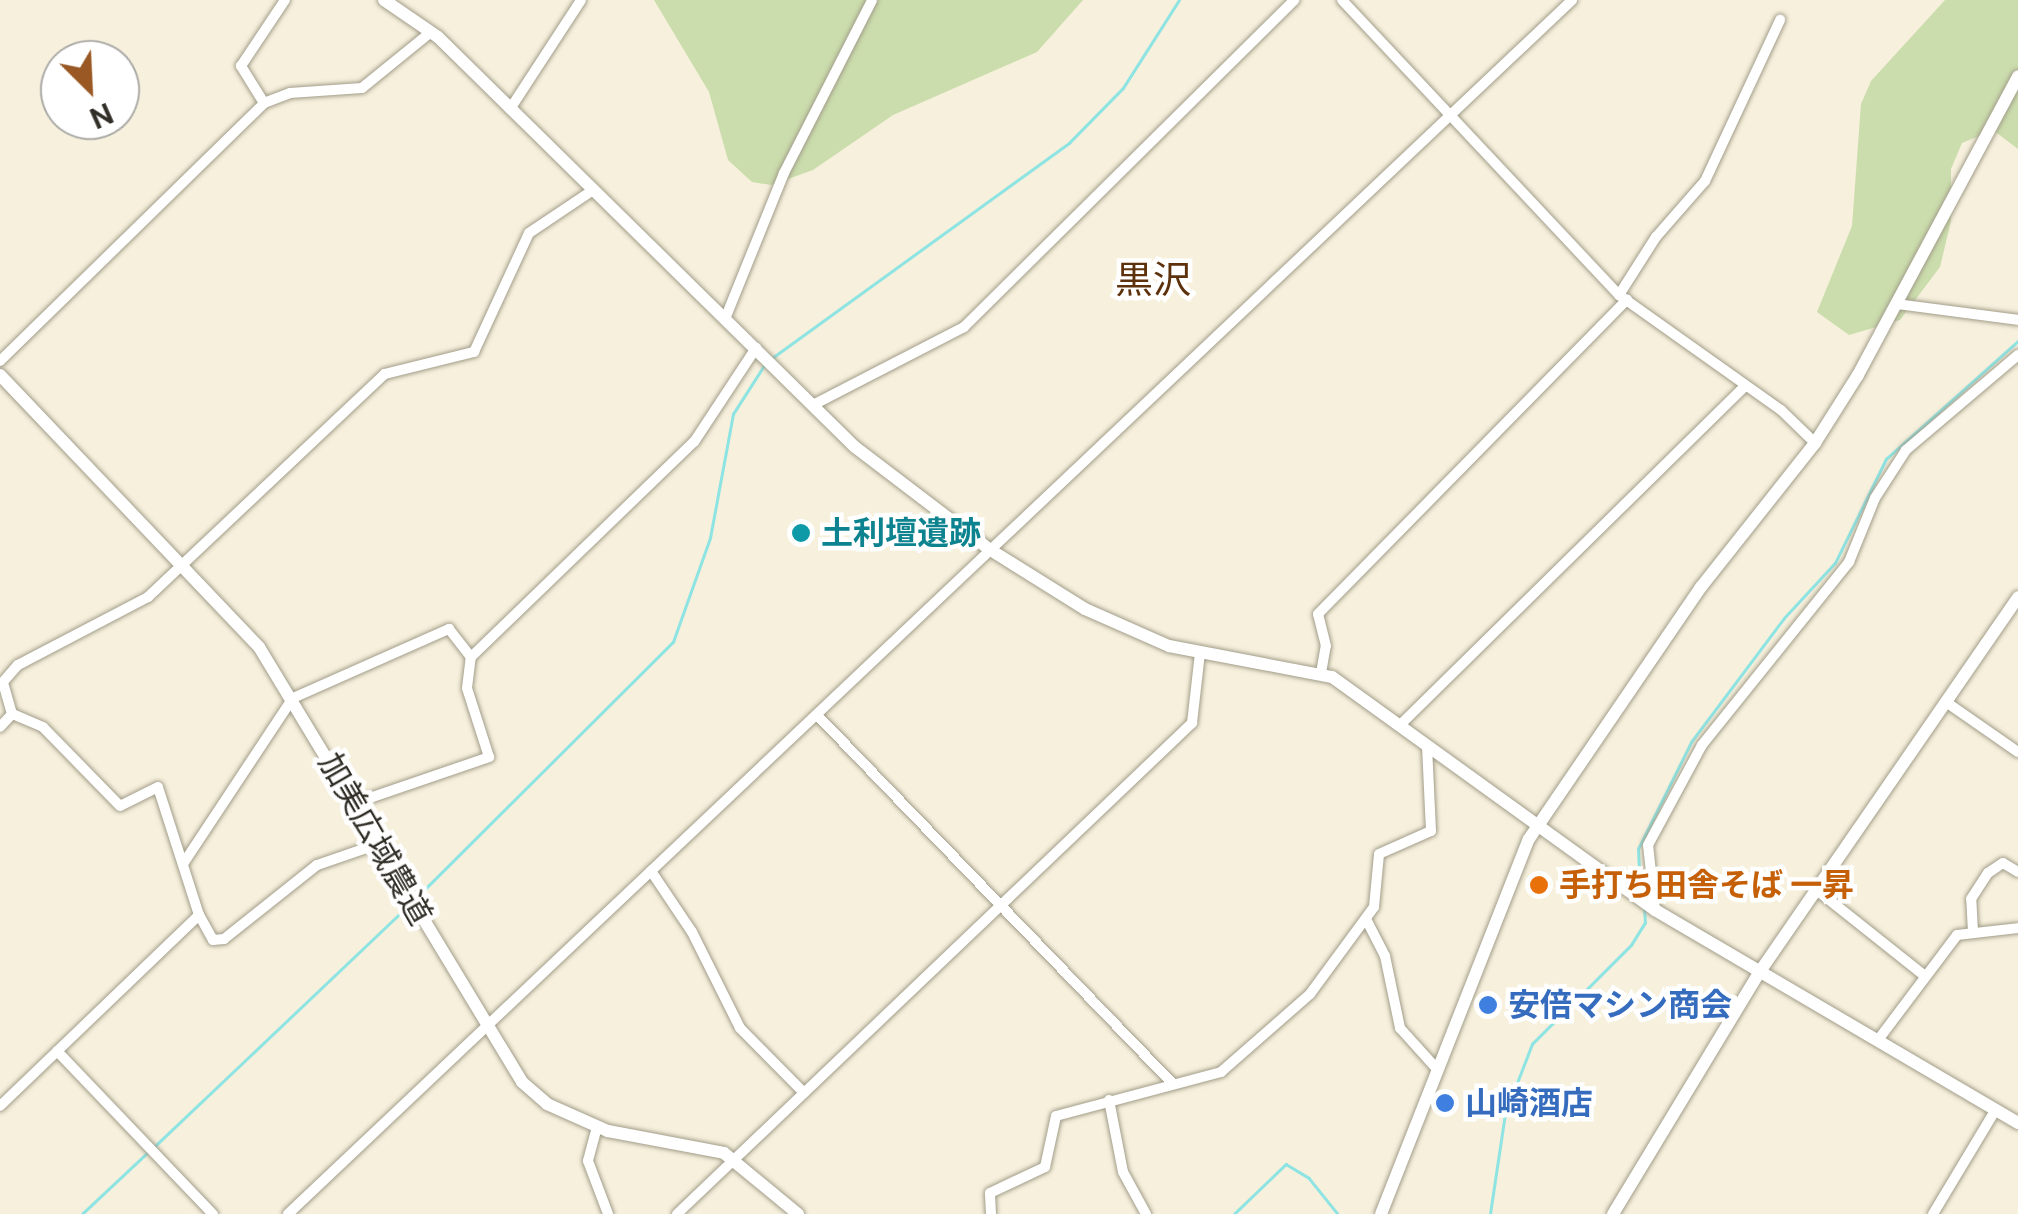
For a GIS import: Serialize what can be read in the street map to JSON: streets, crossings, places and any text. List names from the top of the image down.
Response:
{
  "streets": {
    "street": ["加美広域農道"]
  },
  "districts": ["黒沢"],
  "places": [
    "土利壇遺跡",
    "手打ち田舎そば 一昇",
    "安倍マシン商会",
    "山崎酒店"
  ],
  "north": "bottom right"
}
